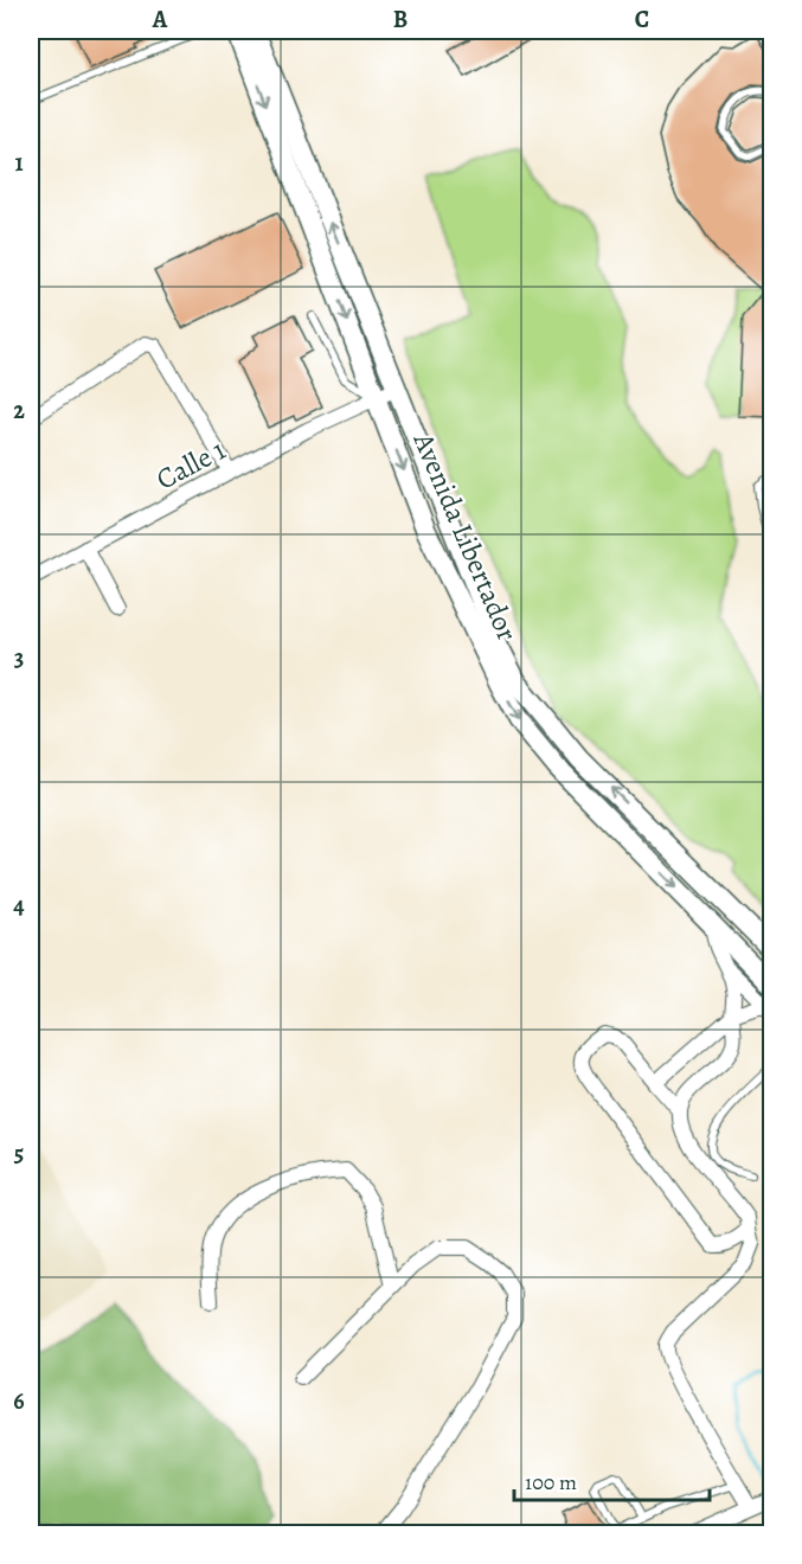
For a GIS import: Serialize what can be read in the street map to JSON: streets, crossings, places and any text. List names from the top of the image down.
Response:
{
  "streets": {
    "main road": ["Avenida Libertador"],
    "street": ["Calle 1"]
  },
  "crossings": [
    ["Calle 1", "Avenida Libertador"]
  ],
  "scale_bar": "100 m",
  "grid": {
    "columns": ["A", "B", "C"],
    "rows": [
      "1",
      "2",
      "3",
      "4",
      "5",
      "6"
    ]
  }
}
